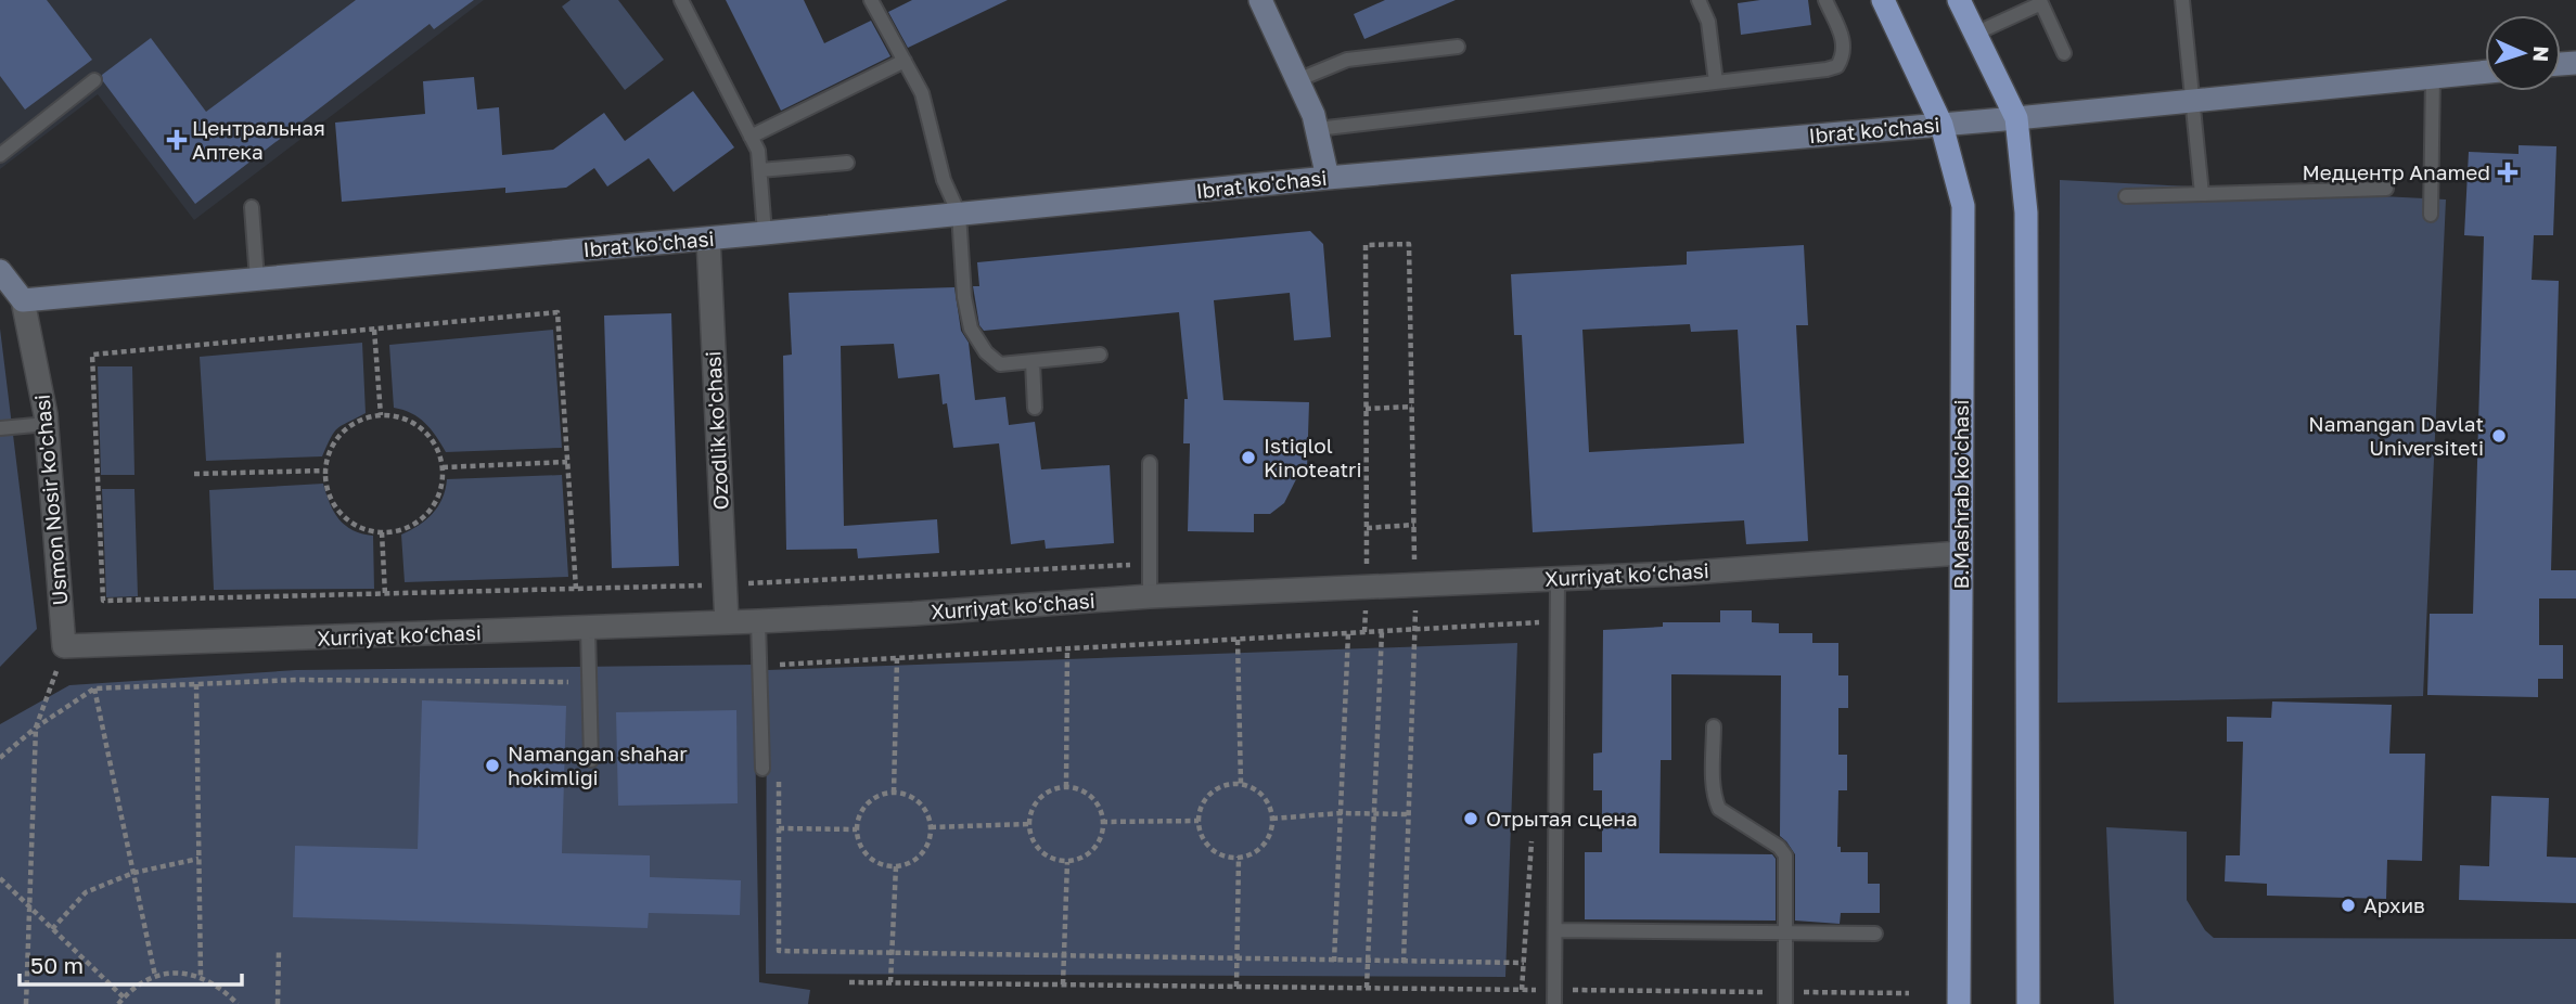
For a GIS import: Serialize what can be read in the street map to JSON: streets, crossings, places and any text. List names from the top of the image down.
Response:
{
  "streets": {
    "main road": ["Ibrat ko'chasi", "B.Mashrab ko'chasi", "Usmon Nosir ko'chasi"],
    "street": ["Ozodlik ko'chasi", "Xurriyat ko‘chasi"]
  },
  "crossings": [
    ["Ibrat ko'chasi", "Ozodlik ko'chasi"],
    ["Ibrat ko'chasi", "B.Mashrab ko'chasi"],
    ["Ibrat ko'chasi", "Usmon Nosir ko'chasi"],
    ["Ozodlik ko'chasi", "Xurriyat ko‘chasi"],
    ["B.Mashrab ko'chasi", "Xurriyat ko‘chasi"],
    ["Usmon Nosir ko'chasi", "Xurriyat ko‘chasi"]
  ],
  "places": {
    "health": ["Центральная Аптека", "Медцентр Anamed"],
    "other": [
      "Namangan Davlat Universiteti",
      "Istiqlol Kinoteatri",
      "Namangan shahar hokimligi",
      "Отрытая сцена",
      "Архив"
    ]
  },
  "scale_bar": "50 m",
  "north": "right"
}
